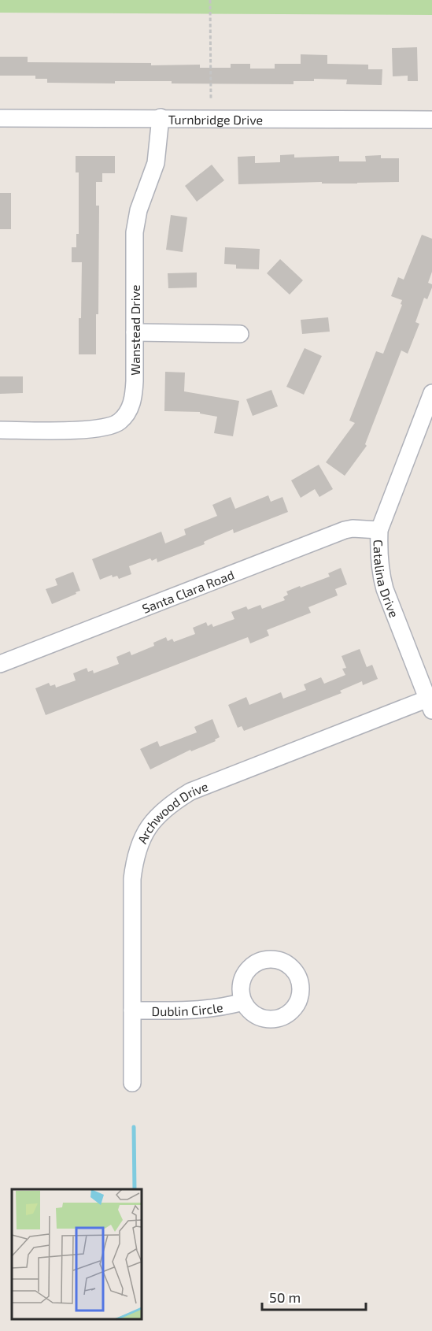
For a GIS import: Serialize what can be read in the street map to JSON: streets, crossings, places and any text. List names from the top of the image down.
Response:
{
  "streets": {
    "street": [
      "Turnbridge Drive",
      "Wanstead Drive",
      "Catalina Drive",
      "Santa Clara Road",
      "Archwood Drive",
      "Dublin Circle"
    ]
  },
  "crossings": [
    ["Turnbridge Drive", "Wanstead Drive"],
    ["Catalina Drive", "Santa Clara Road"],
    ["Catalina Drive", "Archwood Drive"],
    ["Archwood Drive", "Dublin Circle"]
  ],
  "scale_bar": "50 m"
}
